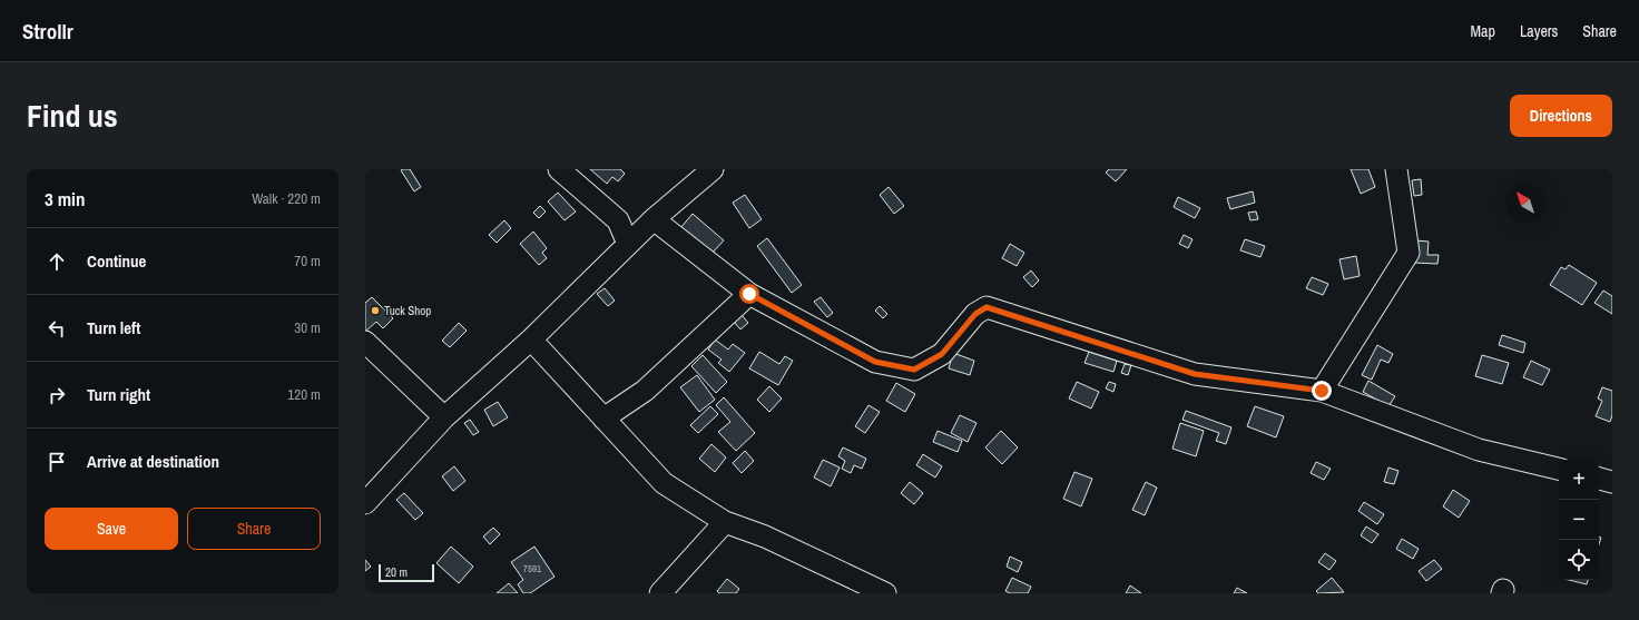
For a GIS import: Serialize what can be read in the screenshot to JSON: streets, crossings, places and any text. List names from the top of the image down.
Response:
{
  "places": ["Tuck Shop"],
  "house_numbers": ["7591"],
  "scale_bar": "20 m",
  "north": "top left",
  "page": {
    "header": "Strollr",
    "nav": ["Map", "Layers", "Share"],
    "title": "Find us",
    "buttons": [
      "Directions",
      ["Save", "Share"]
    ],
    "heading": ["3 min", "Walk · 220 m"],
    "list": [
      ["Continue", "70 m"],
      ["Turn left", "30 m"],
      ["Turn right", "120 m"],
      "Arrive at destination"
    ],
    "map_buttons": ["+", "−"],
    "scale": "20 m"
  }
}
